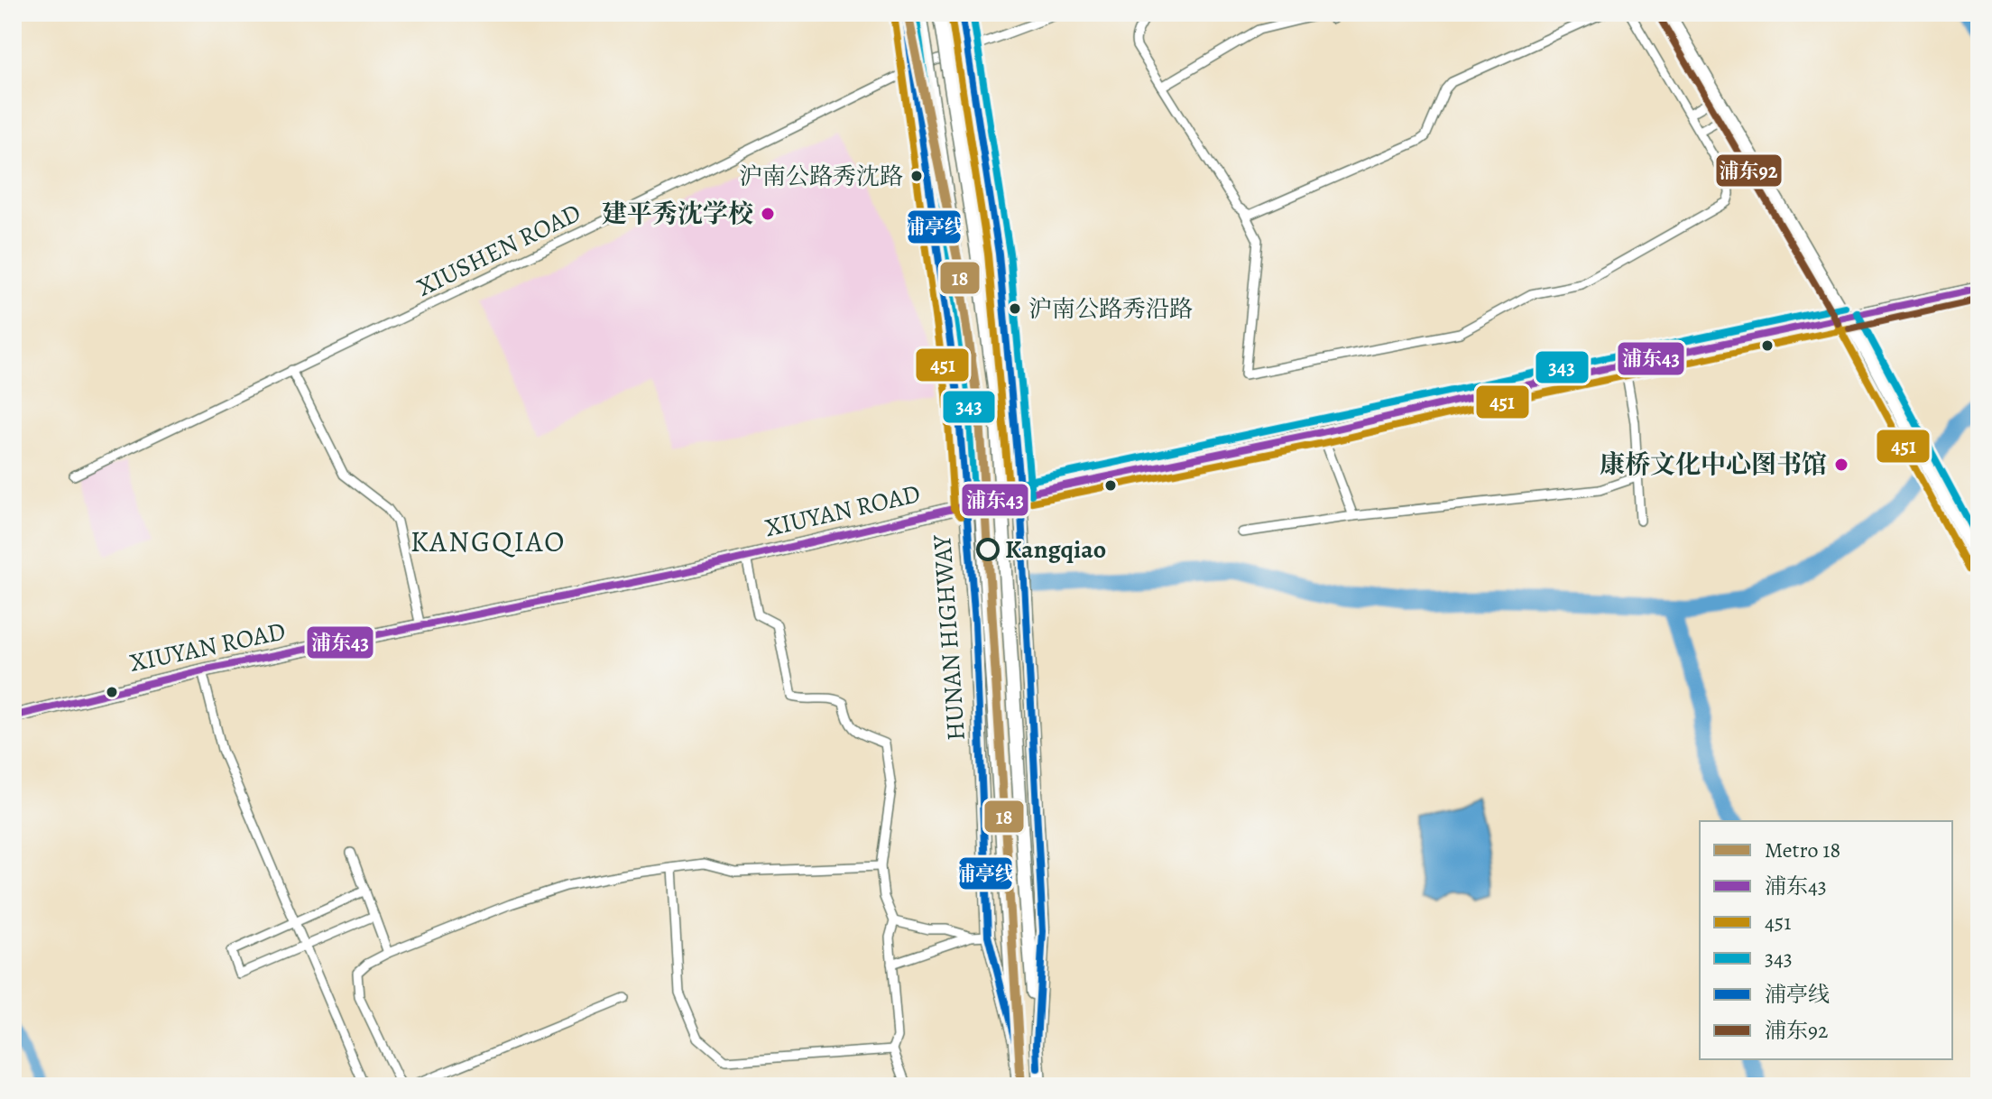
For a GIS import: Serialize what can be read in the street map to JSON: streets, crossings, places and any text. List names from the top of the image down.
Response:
{
  "streets": {
    "main road": ["XIUYAN ROAD", "HUNAN HIGHWAY"],
    "street": ["XIUSHEN ROAD"]
  },
  "crossings": [
    ["XIUSHEN ROAD", "HUNAN HIGHWAY"],
    ["XIUYAN ROAD", "HUNAN HIGHWAY"]
  ],
  "districts": ["KANGQIAO"],
  "places": [
    "沪南公路秀沈路",
    "建平秀沈学校",
    "沪南公路秀沿路",
    "康桥文化中心图书馆",
    "Kangqiao"
  ],
  "lines": [
    "metro line 18",
    "transit line 343",
    "transit line 浦亭线",
    "transit line 451",
    "transit line 浦东92",
    "transit line 浦东43"
  ],
  "legend": [
    "Metro 18",
    "浦东43",
    "451",
    "343",
    "浦亭线",
    "浦东92"
  ]
}
